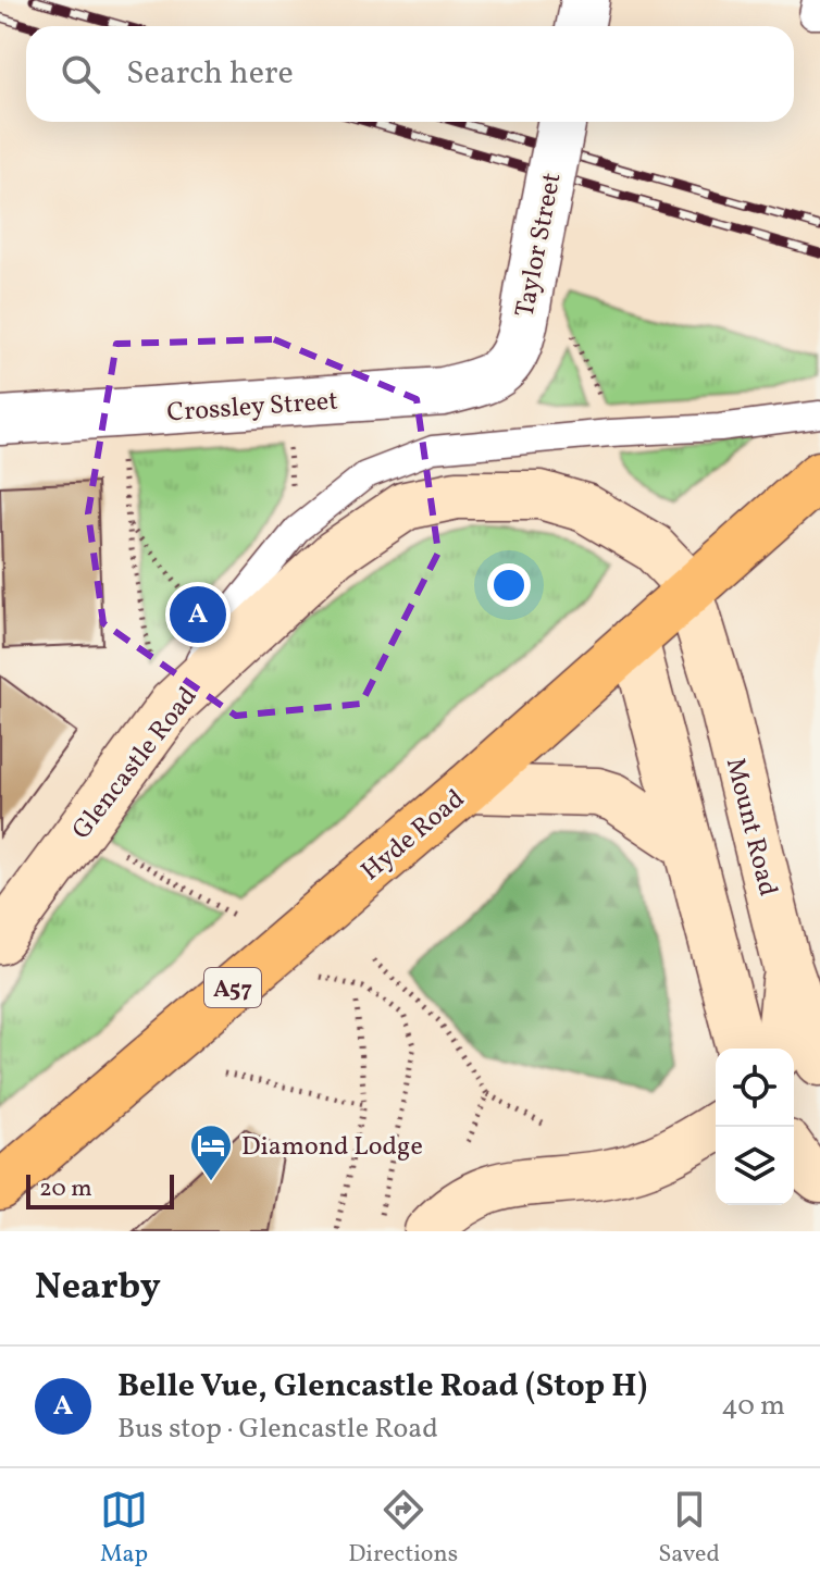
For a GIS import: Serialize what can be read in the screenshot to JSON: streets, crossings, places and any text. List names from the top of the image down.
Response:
{
  "streets": {
    "highway": ["Hyde Road", "A57"],
    "main road": ["Glencastle Road", "Mount Road"],
    "street": ["Taylor Street", "Crossley Street"]
  },
  "crossings": [
    ["Taylor Street", "Crossley Street"],
    ["Glencastle Road", "Mount Road"],
    ["Glencastle Road", "Hyde Road"],
    ["Mount Road", "Hyde Road"]
  ],
  "places": {
    "hotel": ["Diamond Lodge"]
  },
  "scale_bar": "20 m",
  "page": {
    "search": "Search here",
    "pins": "A",
    "scale": "20 m",
    "heading": "Nearby",
    "list": [
      {
        "mark": "A",
        "name": "Belle Vue, Glencastle Road (Stop H)",
        "note": "Bus stop · Glencastle Road",
        "value": "40 m"
      }
    ],
    "nav": ["Map", "Directions", "Saved"]
  }
}
